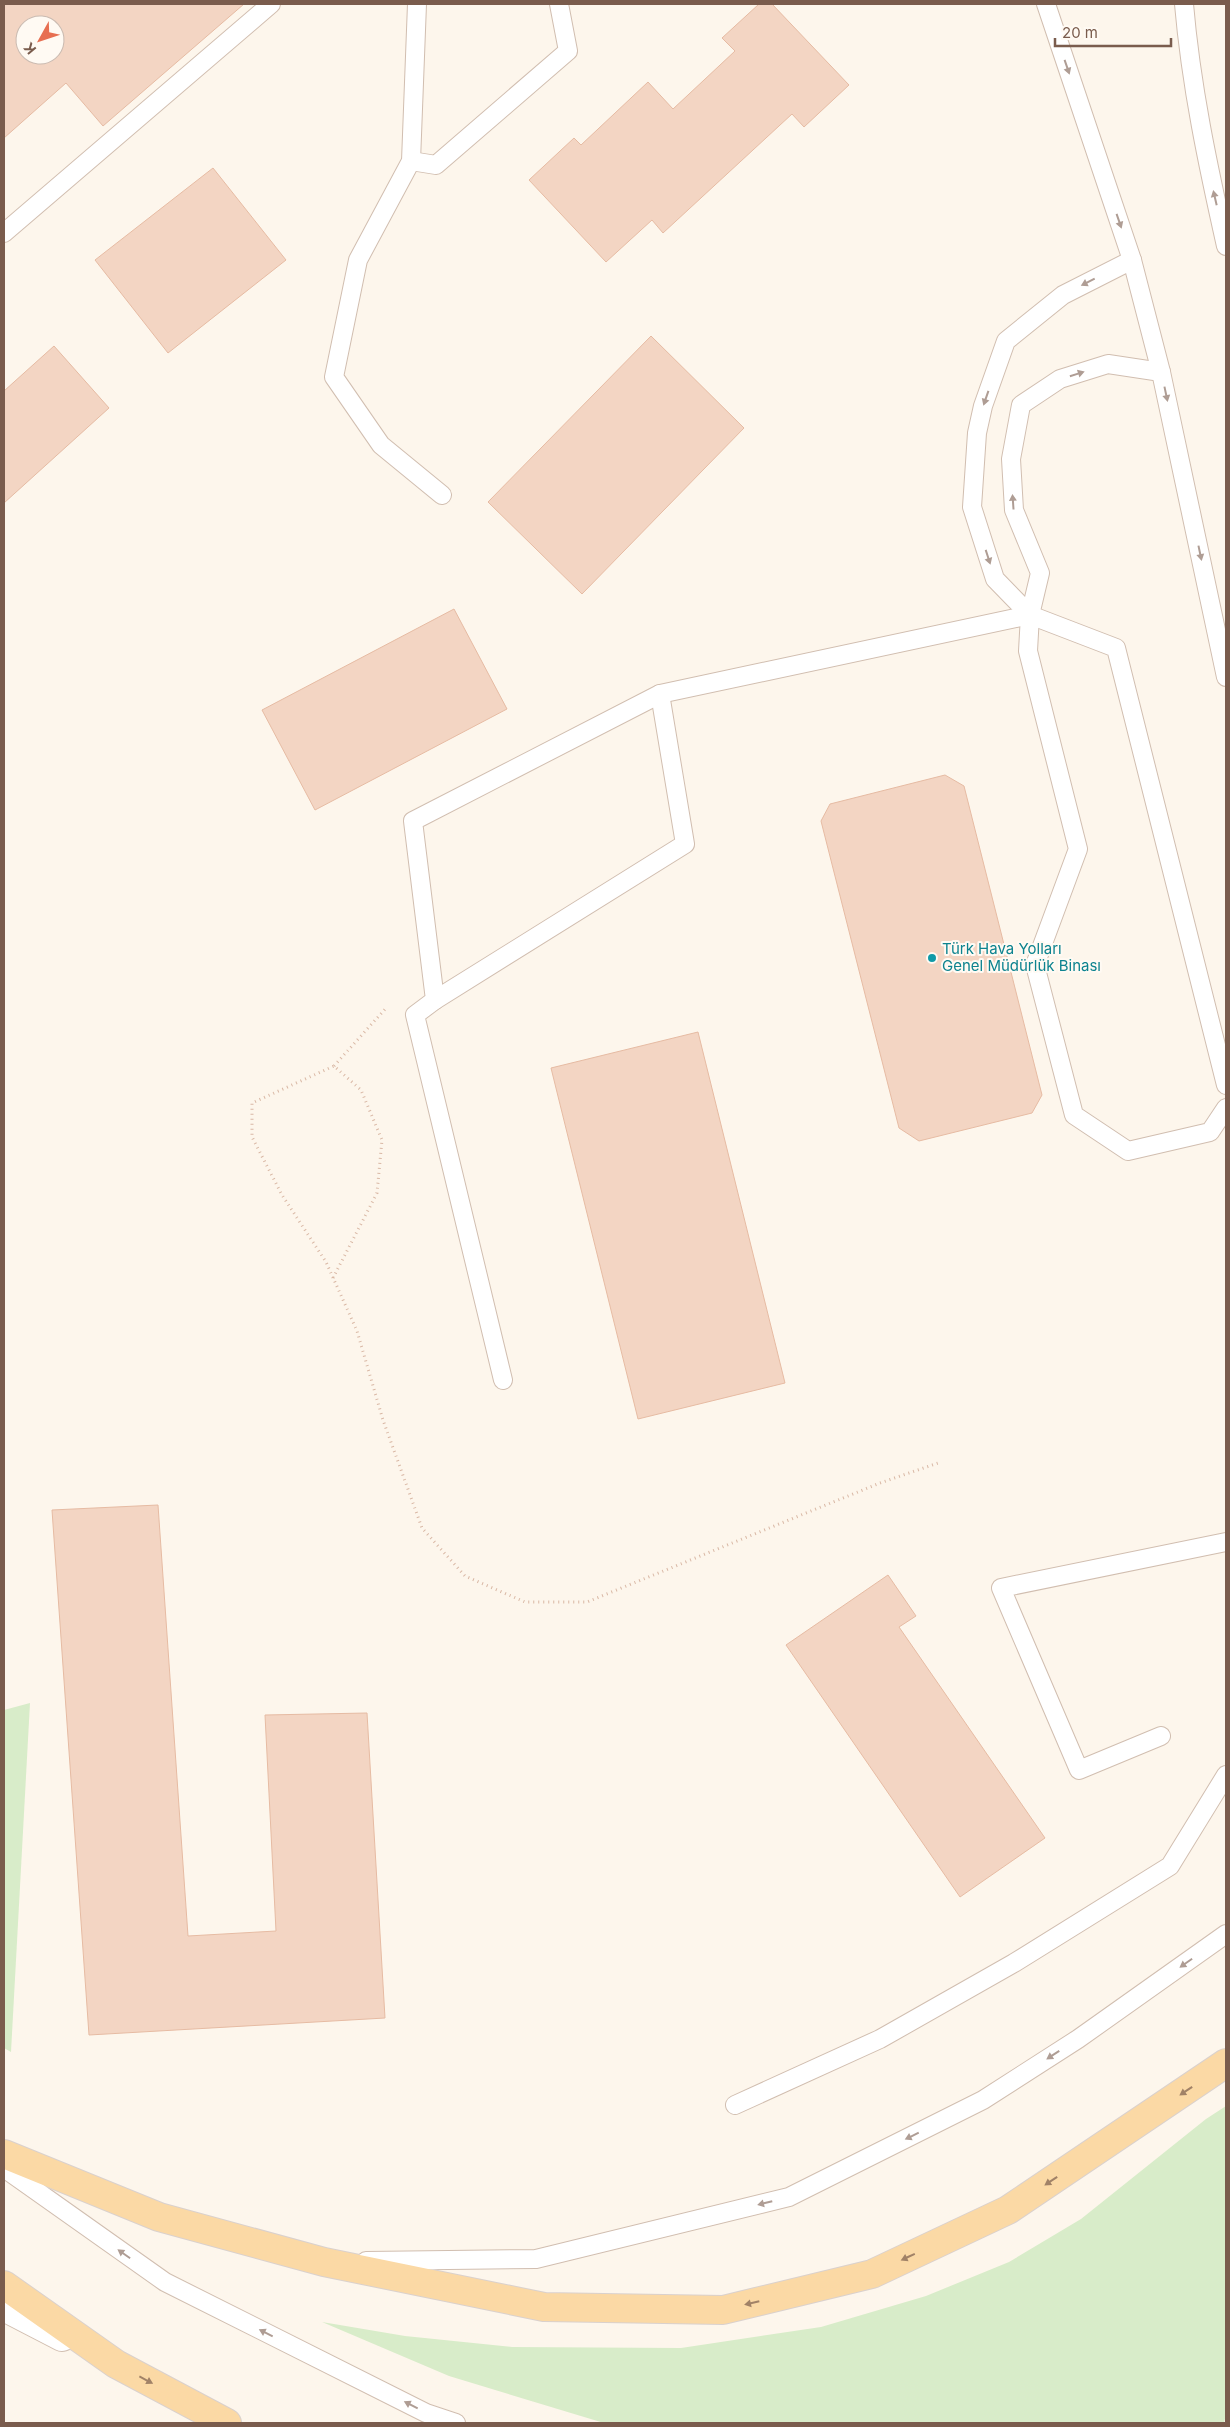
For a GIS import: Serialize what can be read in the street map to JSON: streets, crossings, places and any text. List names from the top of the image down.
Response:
{
  "places": ["Türk Hava Yolları Genel Müdürlük Binası"],
  "scale_bar": "20 m",
  "north": "bottom left"
}
